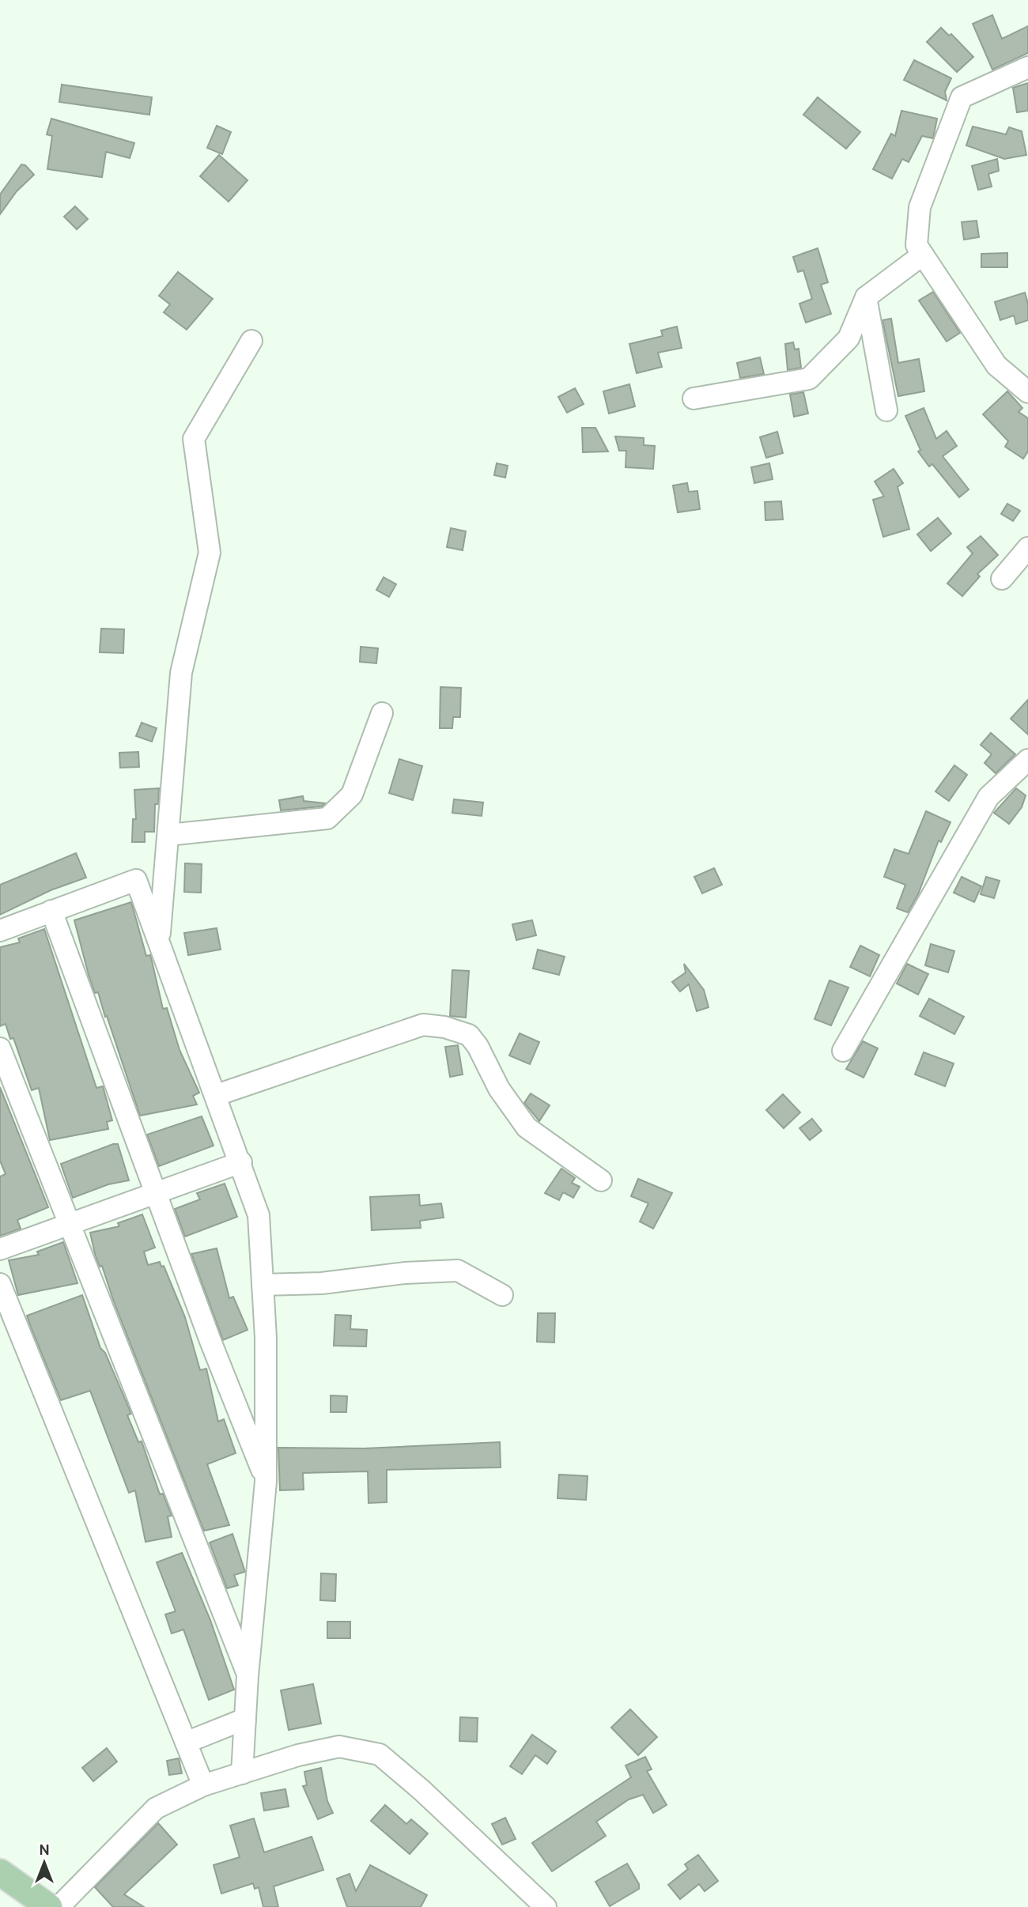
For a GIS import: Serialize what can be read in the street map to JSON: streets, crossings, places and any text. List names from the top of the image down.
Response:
{
  "north": "top"
}
